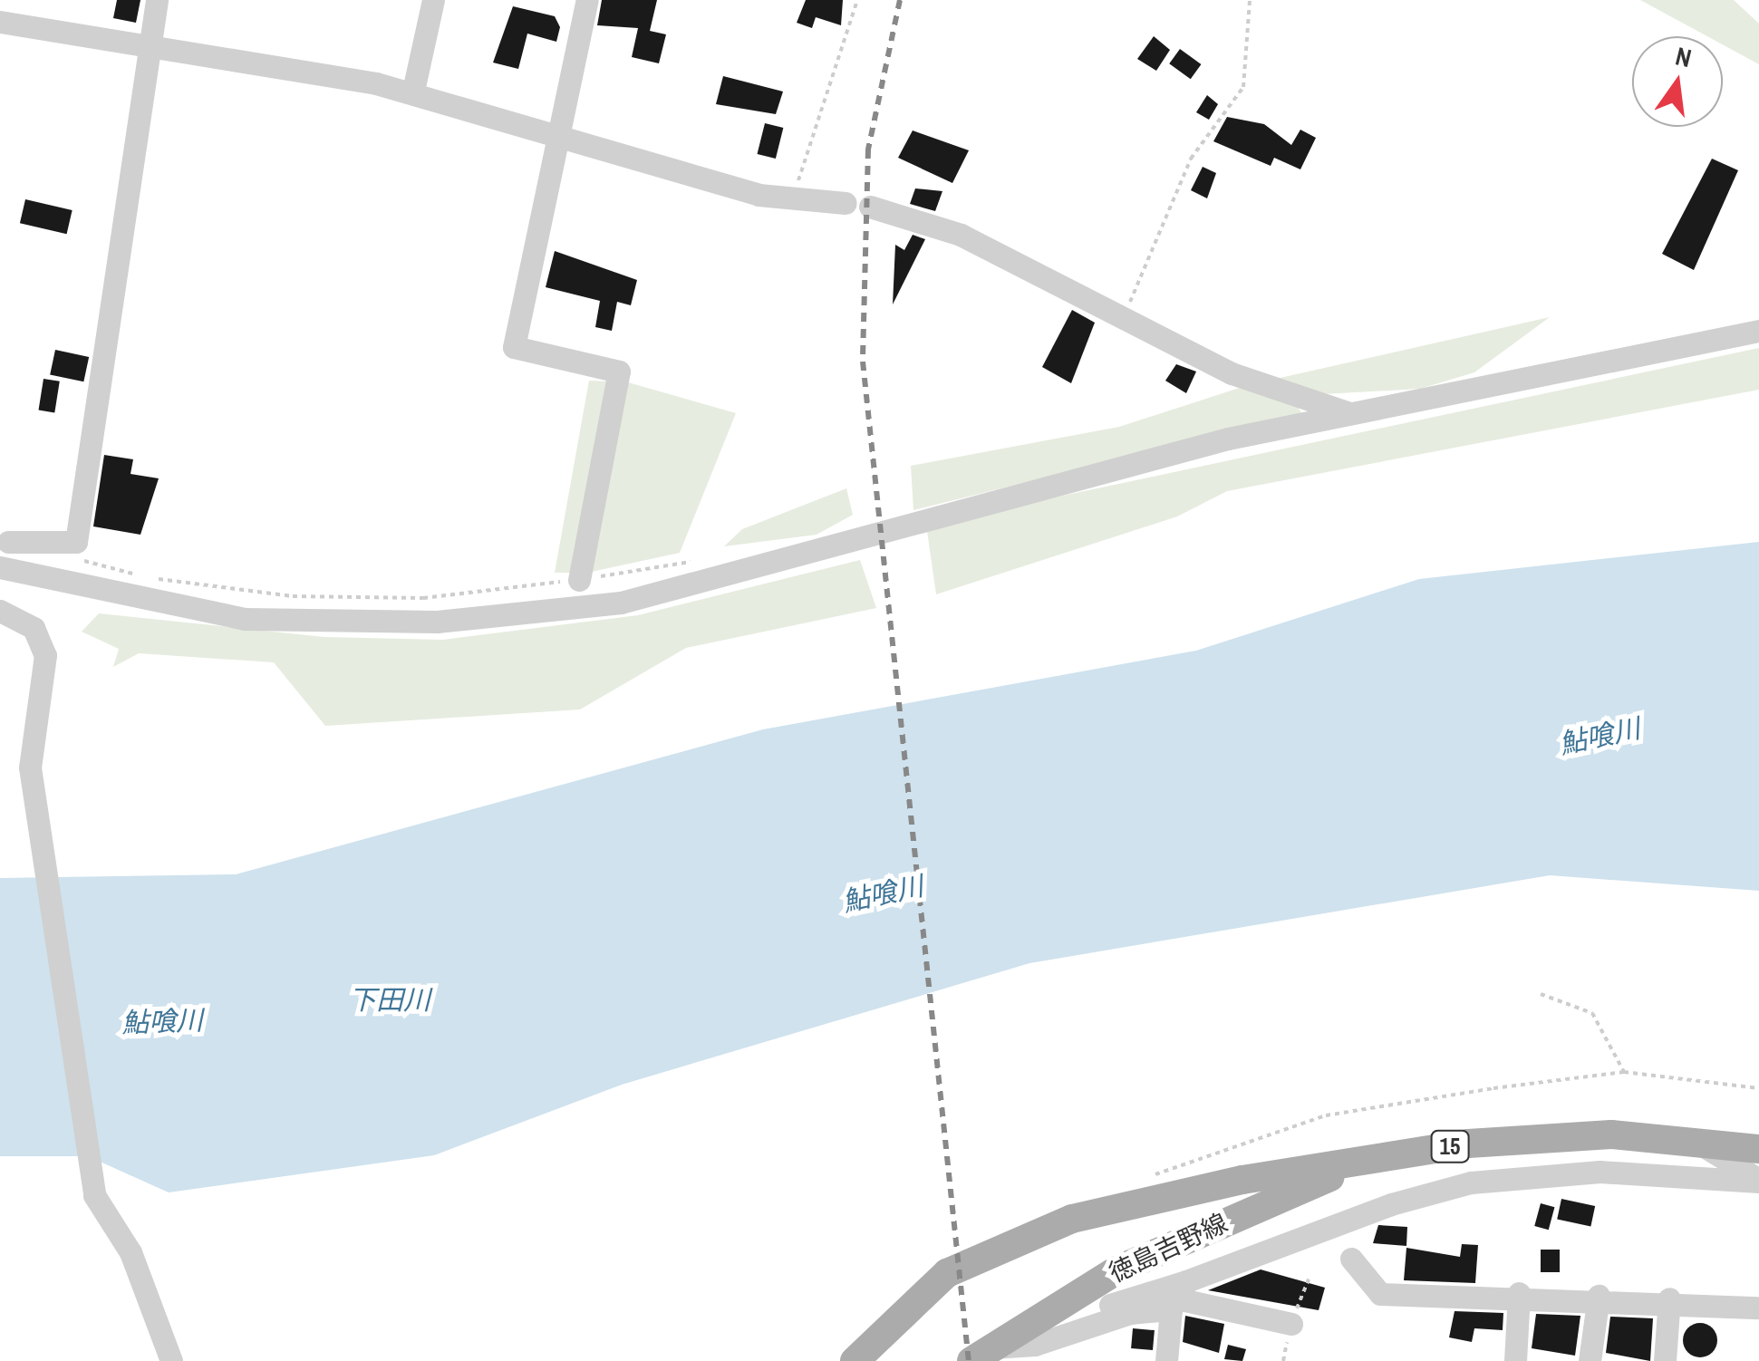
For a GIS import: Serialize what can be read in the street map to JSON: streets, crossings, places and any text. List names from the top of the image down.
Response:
{
  "streets": {
    "main road": ["15", "徳島吉野線"]
  },
  "water": ["鮎喰川", "下田川"],
  "north": "top"
}
